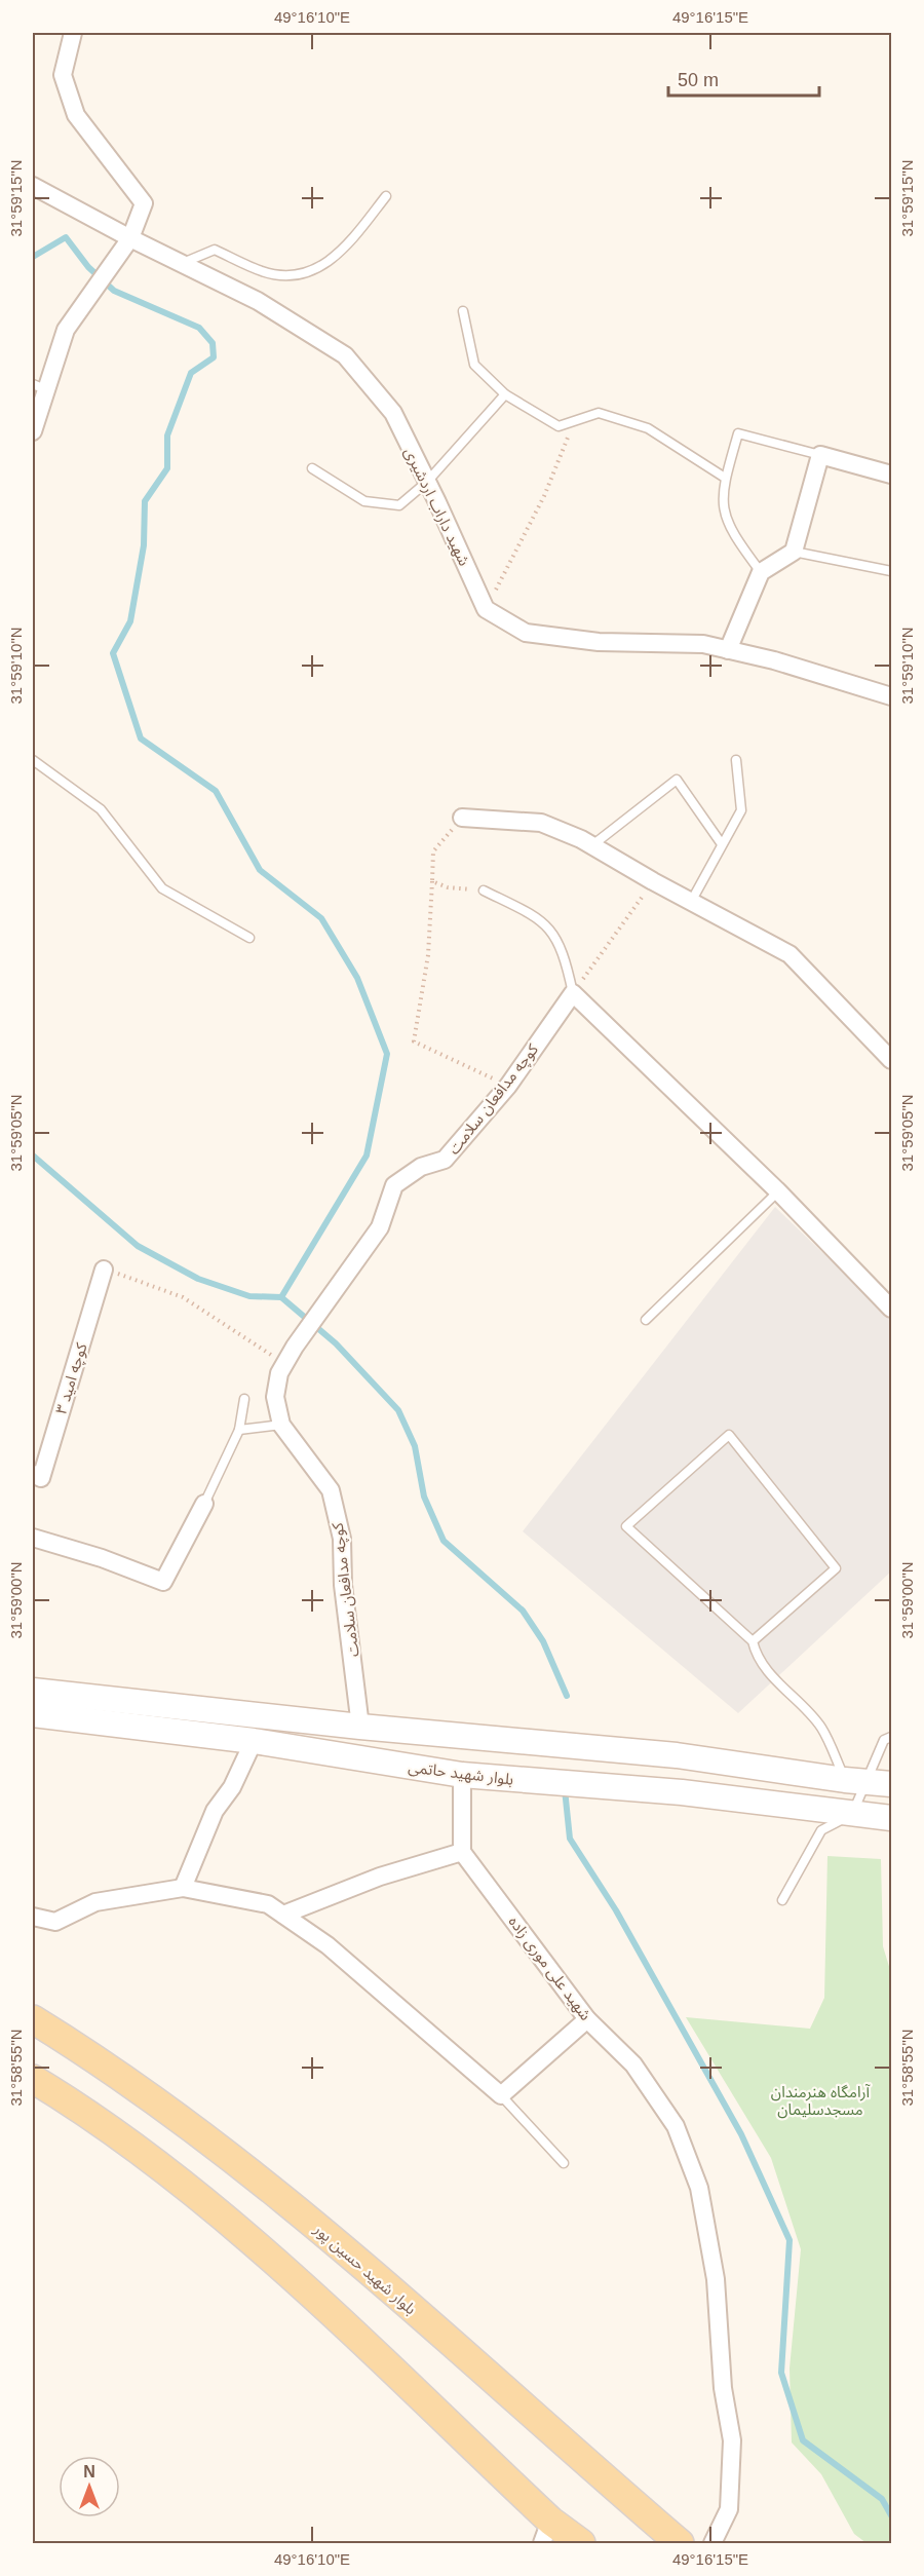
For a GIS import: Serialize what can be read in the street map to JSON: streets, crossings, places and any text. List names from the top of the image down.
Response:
{
  "streets": {
    "main road": ["بلوار شهید حاتمی", "بلوار شهيد حسین پور"],
    "street": [
      "شهید داراب اردشیری",
      "کوچه مدافعان سلامت",
      "کوچه امید ۳",
      "شهید علی موری زاده"
    ]
  },
  "parks": ["آرامگاه هنرمندان مسجدسلیمان"],
  "scale_bar": "50 m",
  "north": "top",
  "coordinates": [
    "49°16'10\"E",
    "49°16'15\"E",
    "31°59'15\"N",
    "31°59'10\"N",
    "31°59'05\"N",
    "31°59'00\"N",
    "31°58'55\"N"
  ]
}
